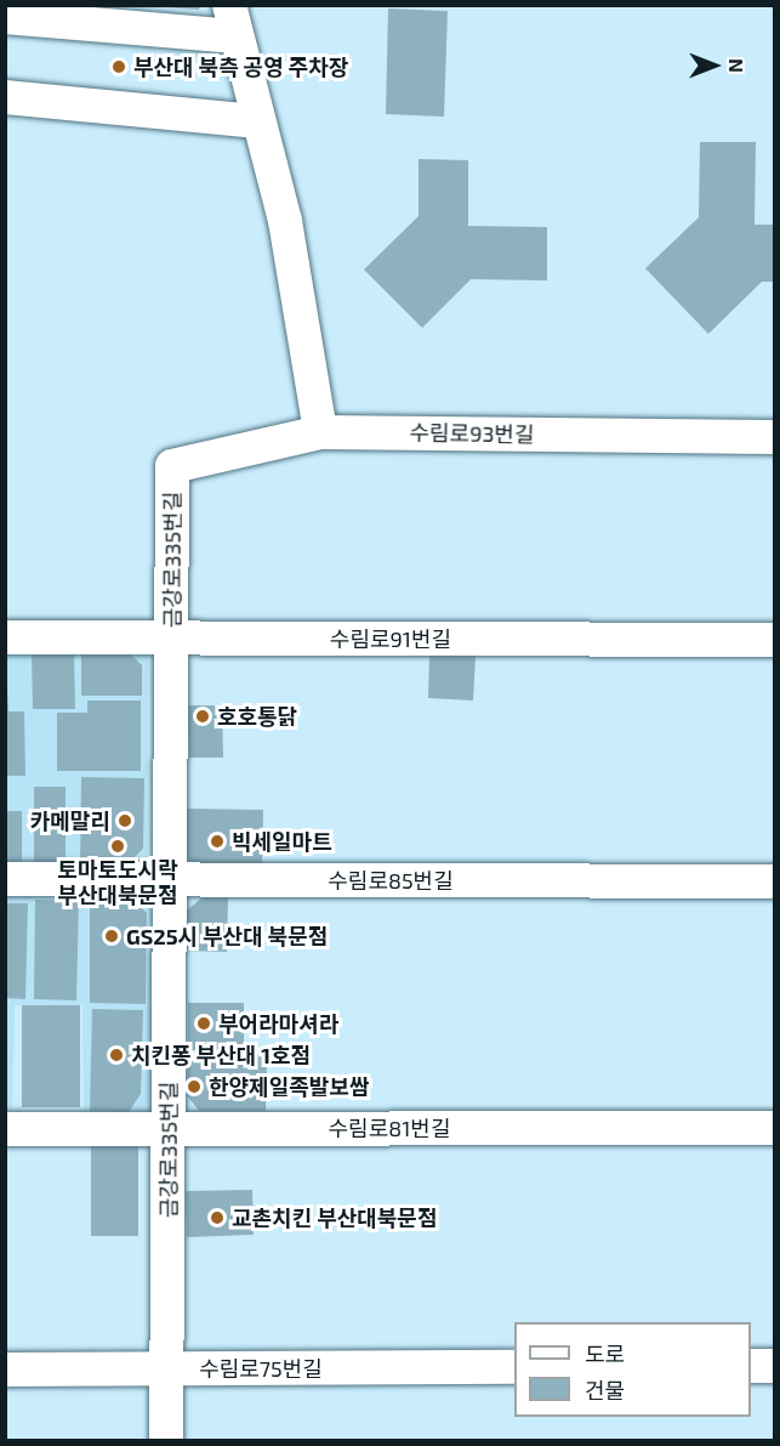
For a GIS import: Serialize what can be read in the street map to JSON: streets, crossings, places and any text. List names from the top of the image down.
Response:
{
  "streets": {
    "street": [
      "수림로93번길",
      "금강로335번길",
      "수림로91번길",
      "수림로85번길",
      "수림로81번길",
      "수림로75번길"
    ]
  },
  "crossings": [
    ["수림로93번길", "금강로335번길"],
    ["금강로335번길", "수림로91번길"],
    ["금강로335번길", "수림로85번길"],
    ["금강로335번길", "수림로81번길"],
    ["금강로335번길", "수림로75번길"]
  ],
  "places": [
    "부산대 북측 공영 주차장",
    "호호통닭",
    "카메말리",
    "빅세일마트",
    "토마토도시락 부산대북문점",
    "GS25시 부산대 북문점",
    "부어라마셔라",
    "치킨퐁 부산대 1호점",
    "한양제일족발보쌈",
    "교촌치킨 부산대북문점"
  ],
  "legend": ["도로", "건물"],
  "north": "right"
}
